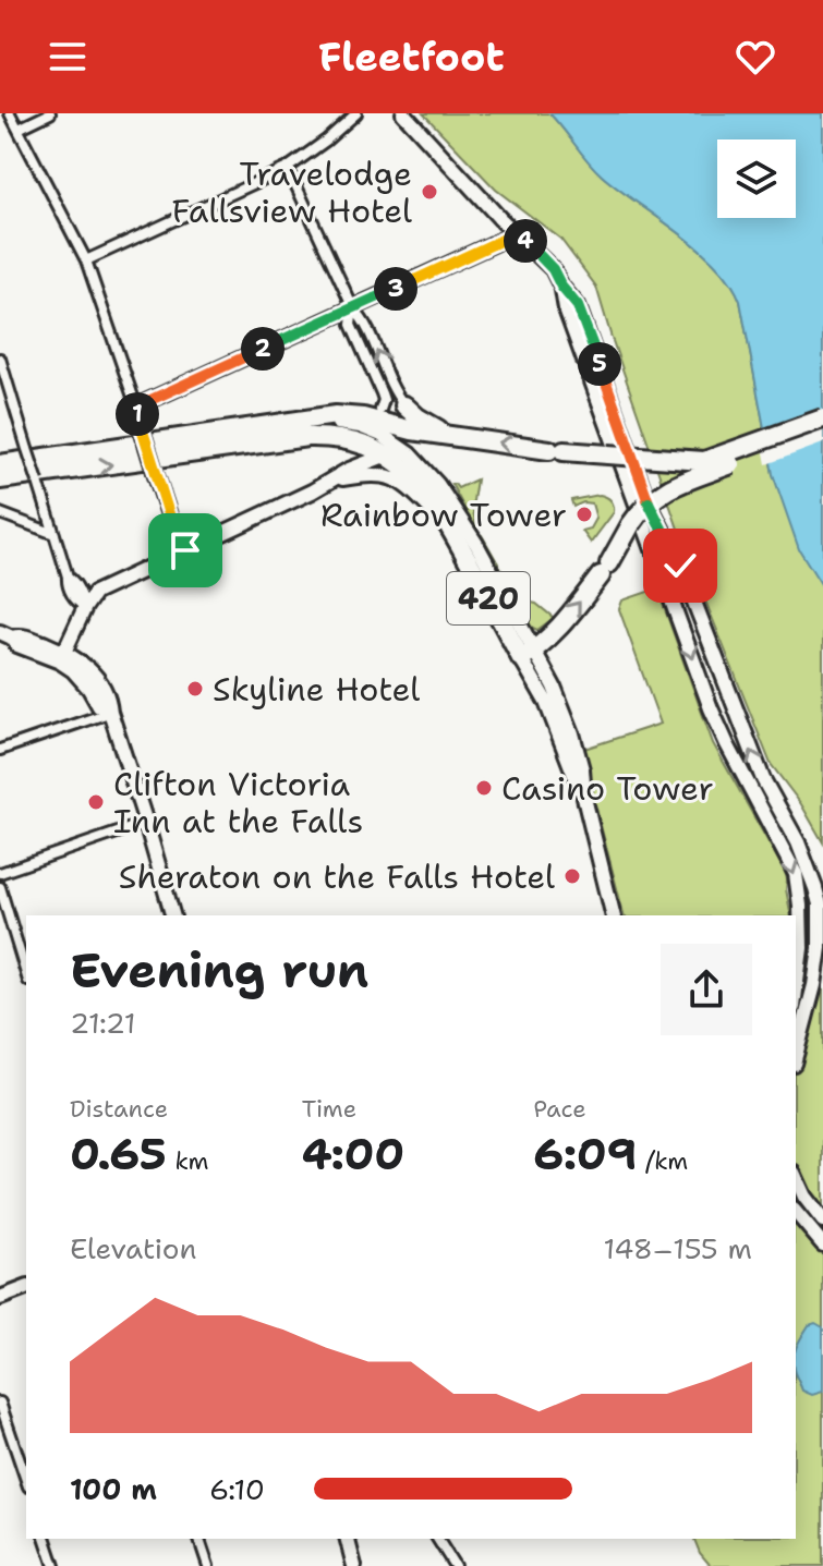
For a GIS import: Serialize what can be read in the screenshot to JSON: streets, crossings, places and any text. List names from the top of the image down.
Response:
{
  "streets": {
    "highway": ["420"]
  },
  "places": [
    "Travelodge Fallsview Hotel",
    "Rainbow Tower",
    "Skyline Hotel",
    "Casino Tower",
    "Clifton Victoria Inn at the Falls",
    "Sheraton on the Falls Hotel"
  ],
  "page": {
    "header": "Fleetfoot",
    "pins": [
      "4",
      "3",
      "2",
      "5",
      "1"
    ],
    "heading": ["Evening run", "21:21"],
    "stats": [
      ["Distance", "0.65 km"],
      ["Time", "4:00"],
      ["Pace", "6:09 /km"]
    ],
    "chart": ["Elevation", "148–155 m"],
    "list": [
      {
        "name": "100 m",
        "note": "6:10"
      }
    ]
  }
}
